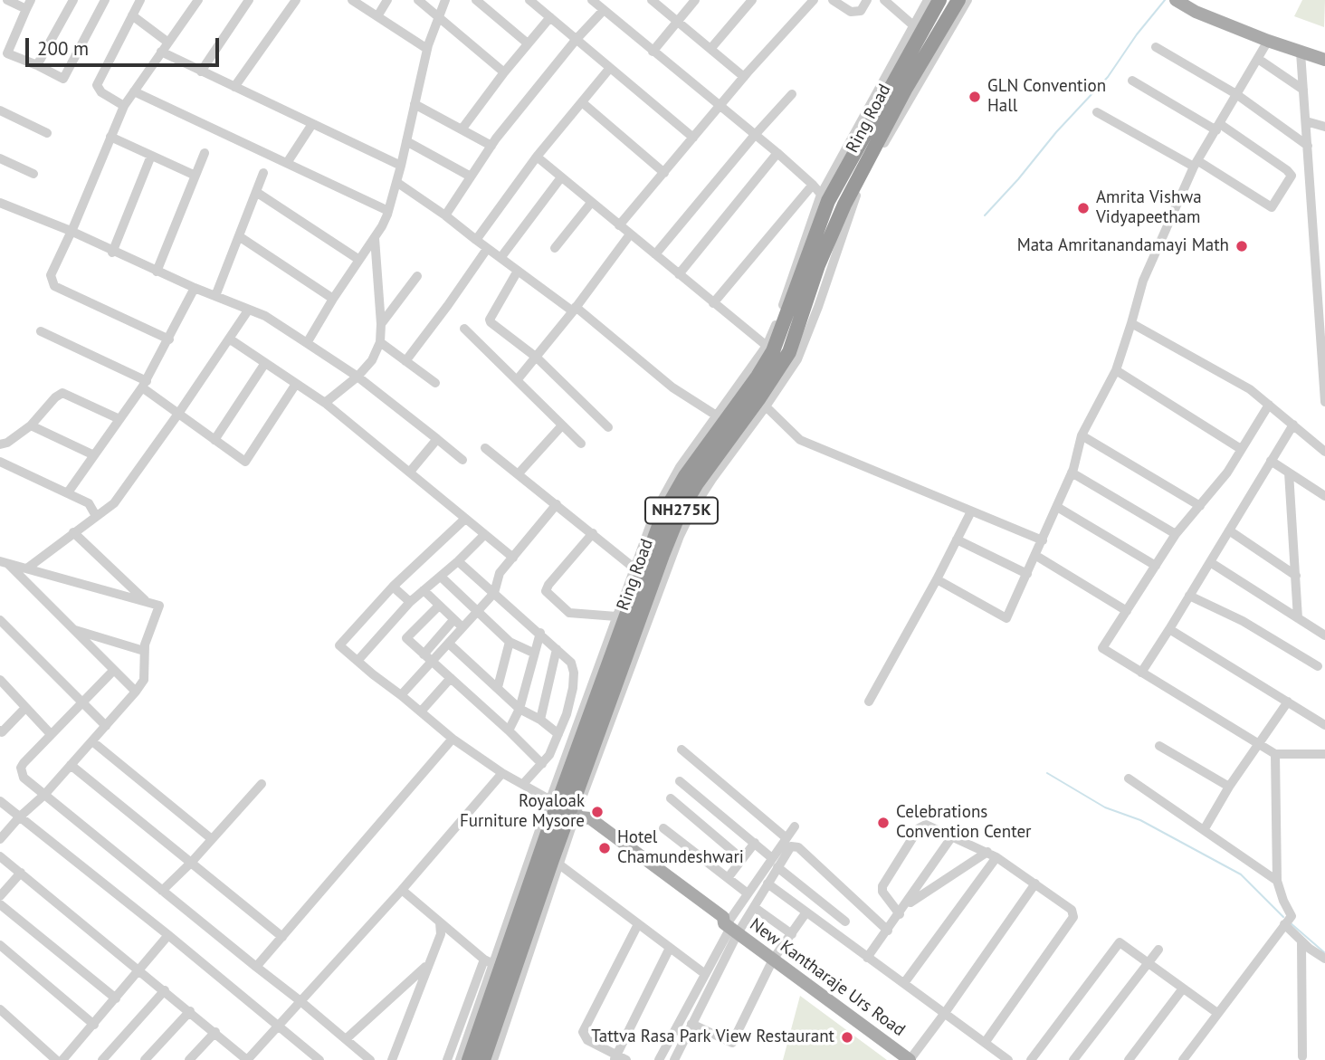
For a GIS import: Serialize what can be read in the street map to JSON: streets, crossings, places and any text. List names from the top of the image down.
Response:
{
  "streets": {
    "highway": ["Ring Road", "NH275K"],
    "main road": ["New Kantharaje Urs Road"]
  },
  "crossings": [
    ["Ring Road", "New Kantharaje Urs Road"]
  ],
  "places": [
    "GLN Convention Hall",
    "Amrita Vishwa Vidyapeetham",
    "Mata Amritanandamayi Math",
    "Royaloak Furniture Mysore",
    "Celebrations Convention Center",
    "Hotel Chamundeshwari",
    "Tattva Rasa Park View Restaurant"
  ],
  "scale_bar": "200 m"
}
